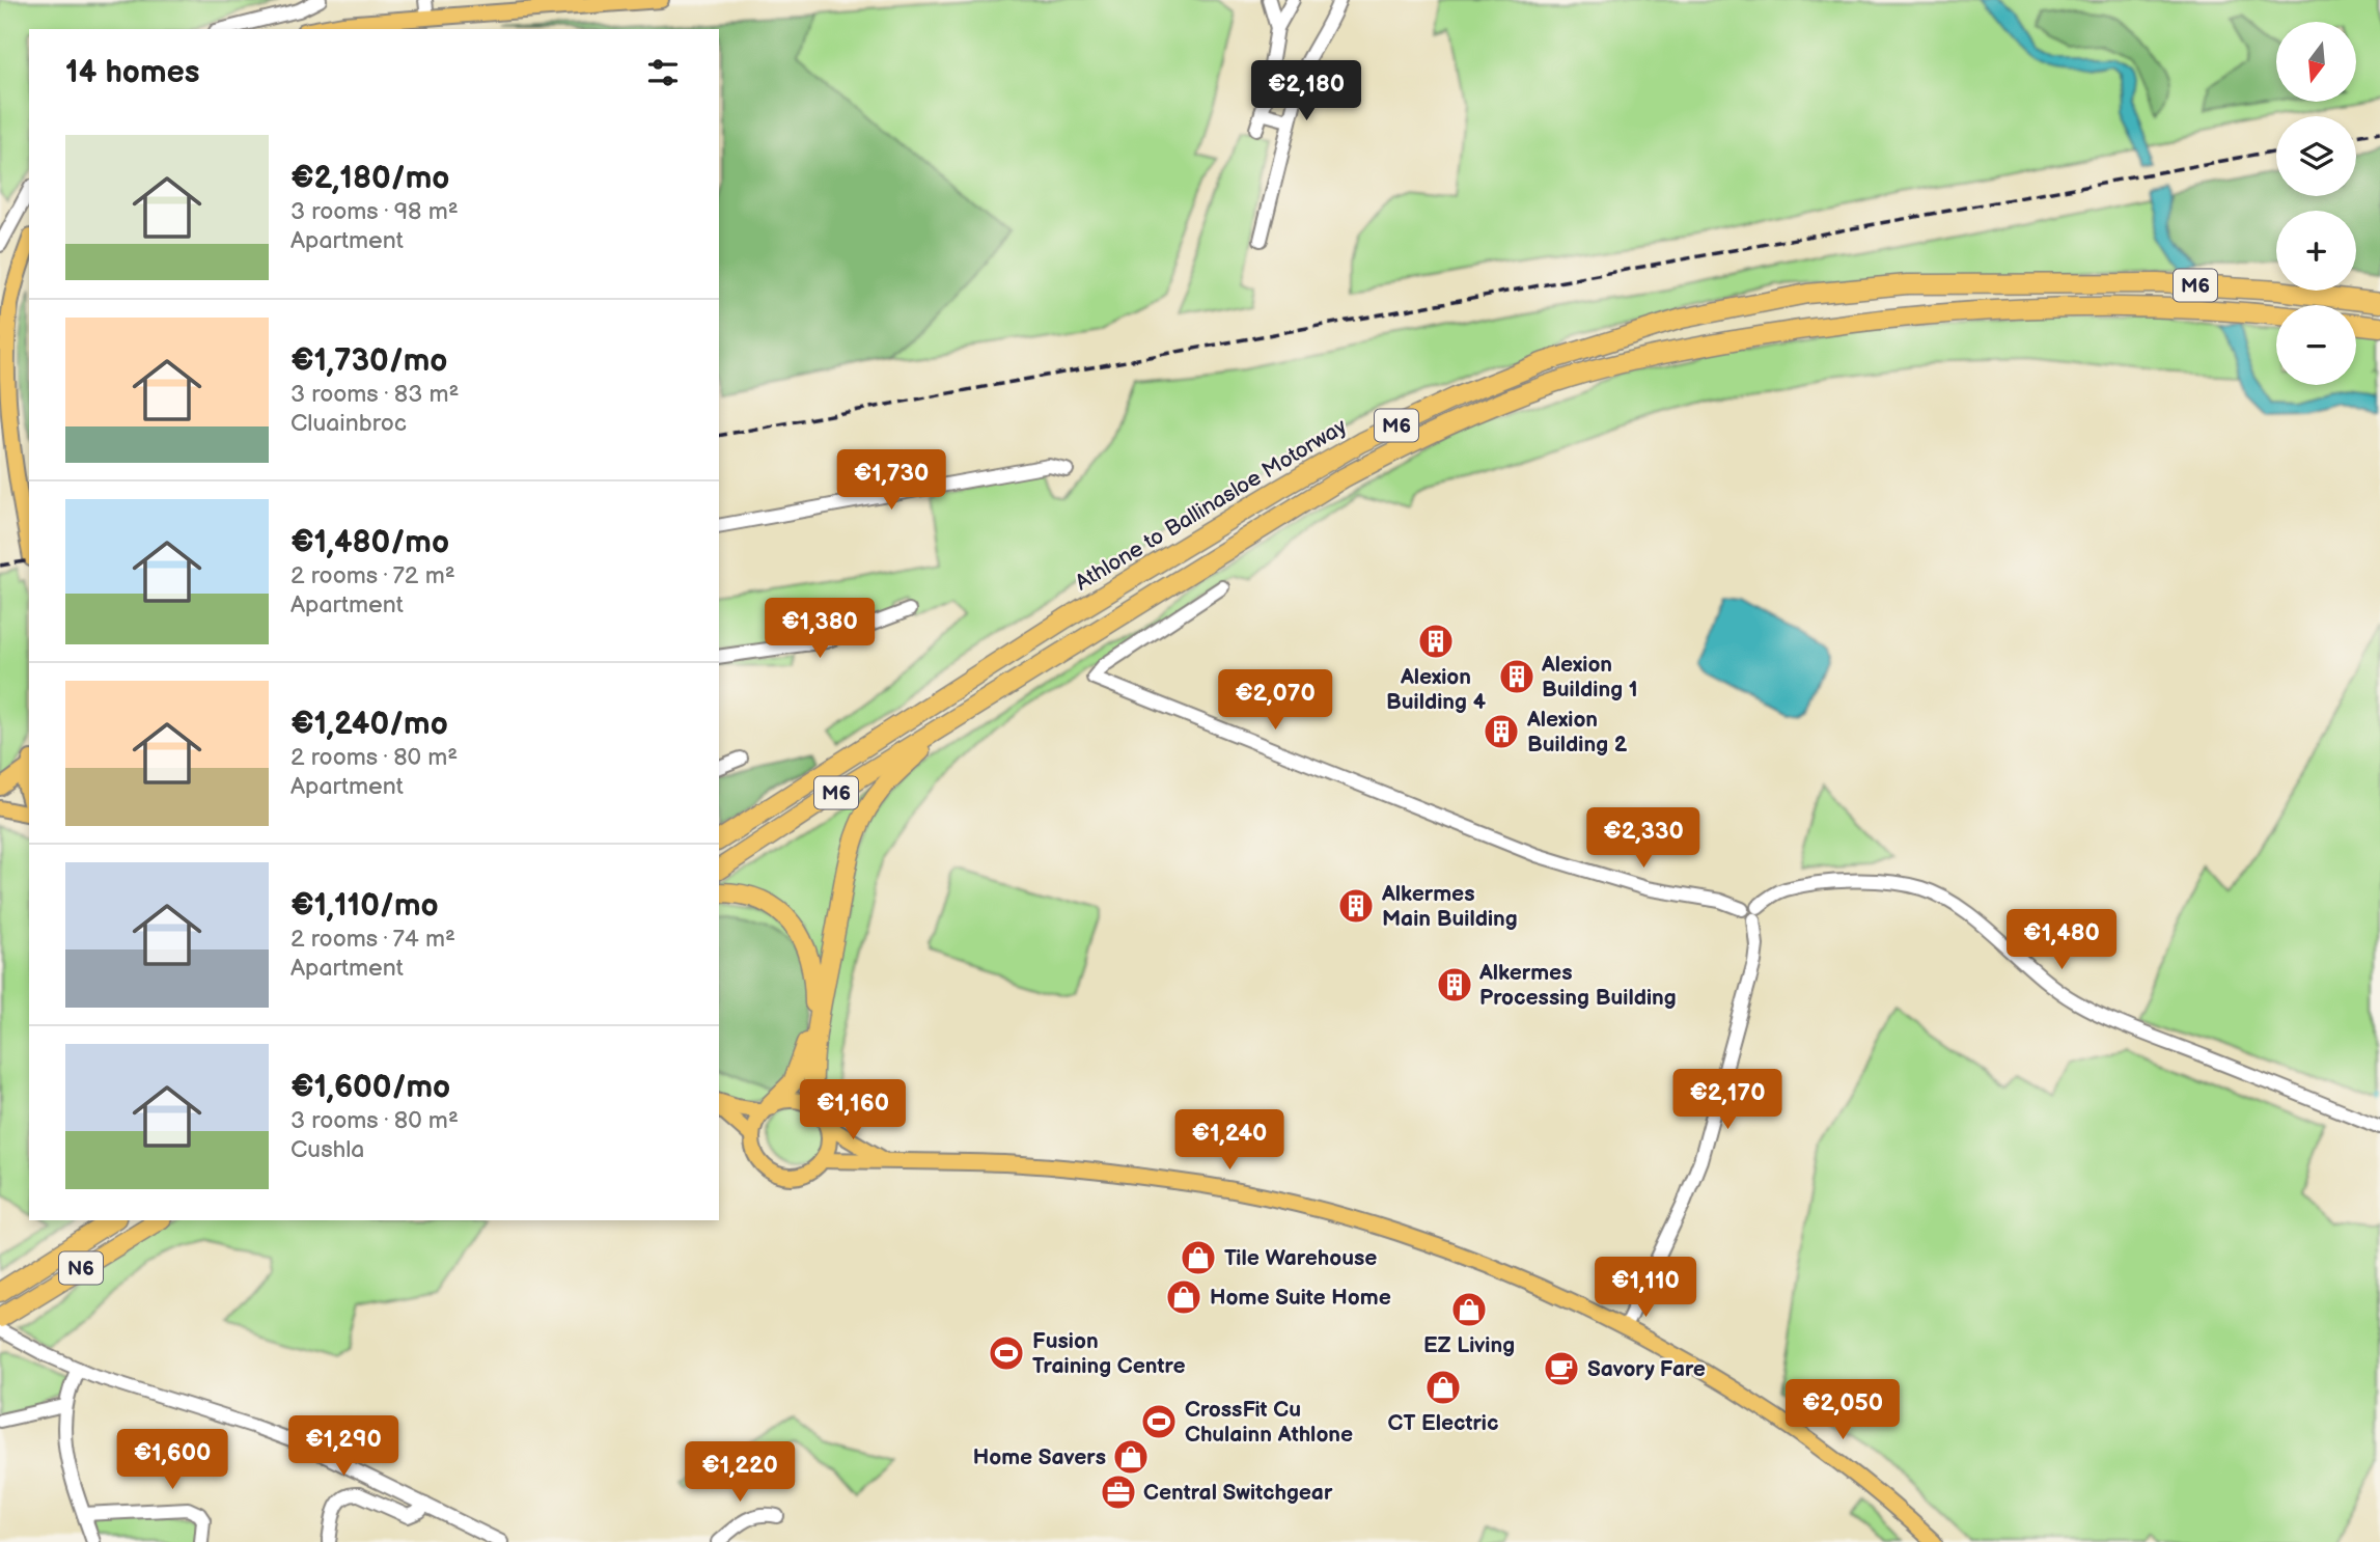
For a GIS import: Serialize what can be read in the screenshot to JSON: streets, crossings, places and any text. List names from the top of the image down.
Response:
{
  "streets": {
    "highway": ["M6", "Athlone to Ballinasloe Motorway", "N6"]
  },
  "places": {
    "building": [
      "Alexion Building 4",
      "Alexion Building 1",
      "Alexion Building 2",
      "Alkermes Main Building",
      "Alkermes Processing Building"
    ],
    "shop": [
      "Tile Warehouse",
      "Home Suite Home",
      "EZ Living",
      "CT Electric",
      "Home Savers"
    ],
    "sports": ["Fusion Training Centre", "CrossFit Cu Chulainn Athlone"],
    "cafe": ["Savory Fare"],
    "office": ["Central Switchgear"]
  },
  "north": "bottom",
  "page": {
    "map_buttons": ["+", "−"],
    "heading": "14 homes",
    "price": [
      "€2,180",
      "€1,730",
      "€1,380",
      "€2,070",
      "€2,330",
      "€1,480",
      "€2,170",
      "€1,160",
      "€1,240",
      "€1,110",
      "€2,050",
      "€1,290",
      "€1,600",
      "€1,220"
    ],
    "list": [
      {
        "name": "€2,180/mo",
        "note": "3 rooms · 98 m² · Apartment"
      },
      {
        "name": "€1,730/mo",
        "note": "3 rooms · 83 m² · Cluainbroc"
      },
      {
        "name": "€1,480/mo",
        "note": "2 rooms · 72 m² · Apartment"
      },
      {
        "name": "€1,240/mo",
        "note": "2 rooms · 80 m² · Apartment"
      },
      {
        "name": "€1,110/mo",
        "note": "2 rooms · 74 m² · Apartment"
      },
      {
        "name": "€1,600/mo",
        "note": "3 rooms · 80 m² · Cushla"
      }
    ]
  }
}
